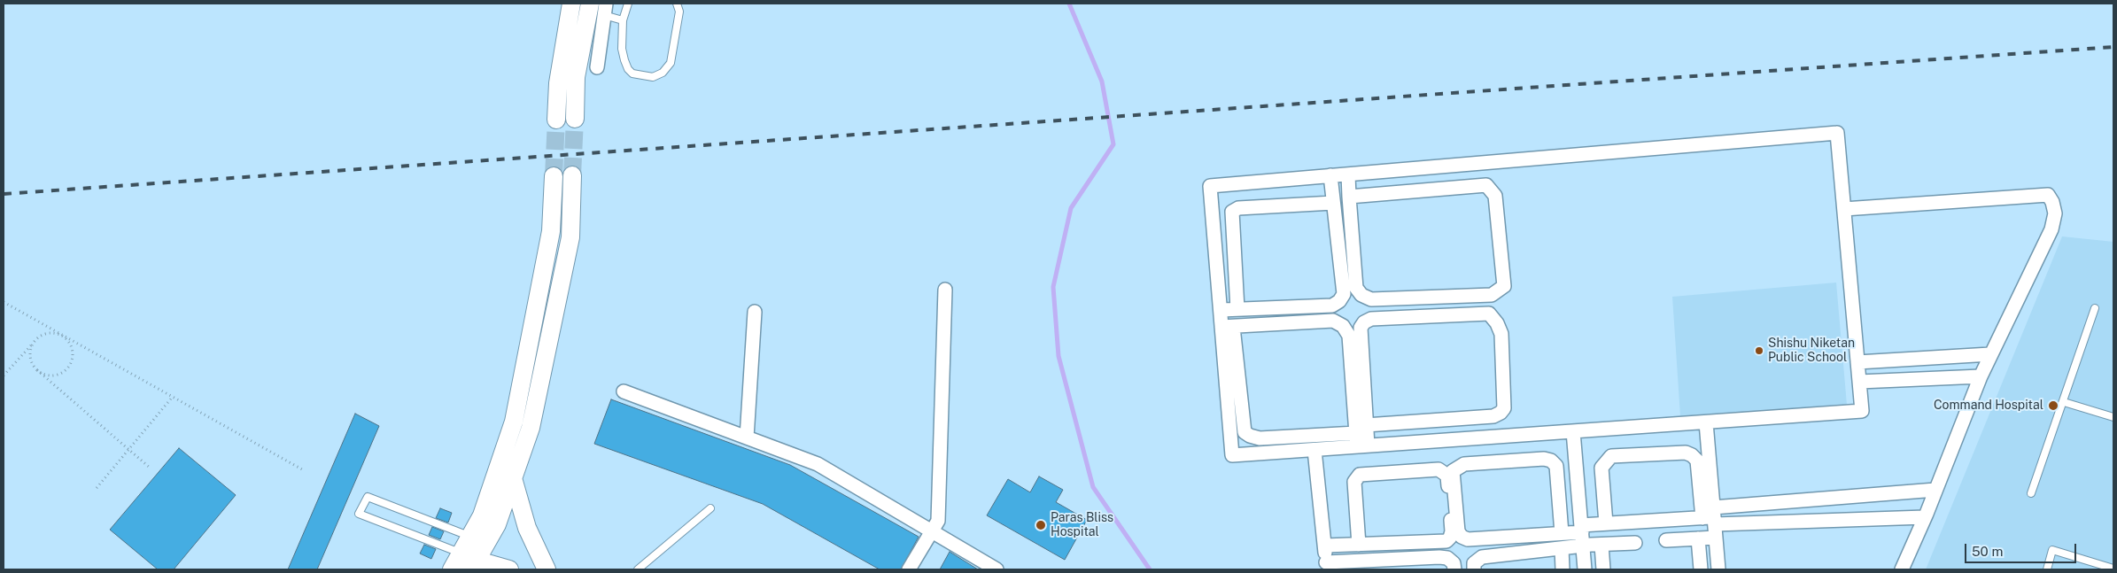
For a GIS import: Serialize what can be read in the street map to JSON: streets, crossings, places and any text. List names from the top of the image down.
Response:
{
  "places": ["Shishu Niketan Public School", "Command Hospital", "Paras Bliss Hospital"],
  "scale_bar": "50 m"
}
